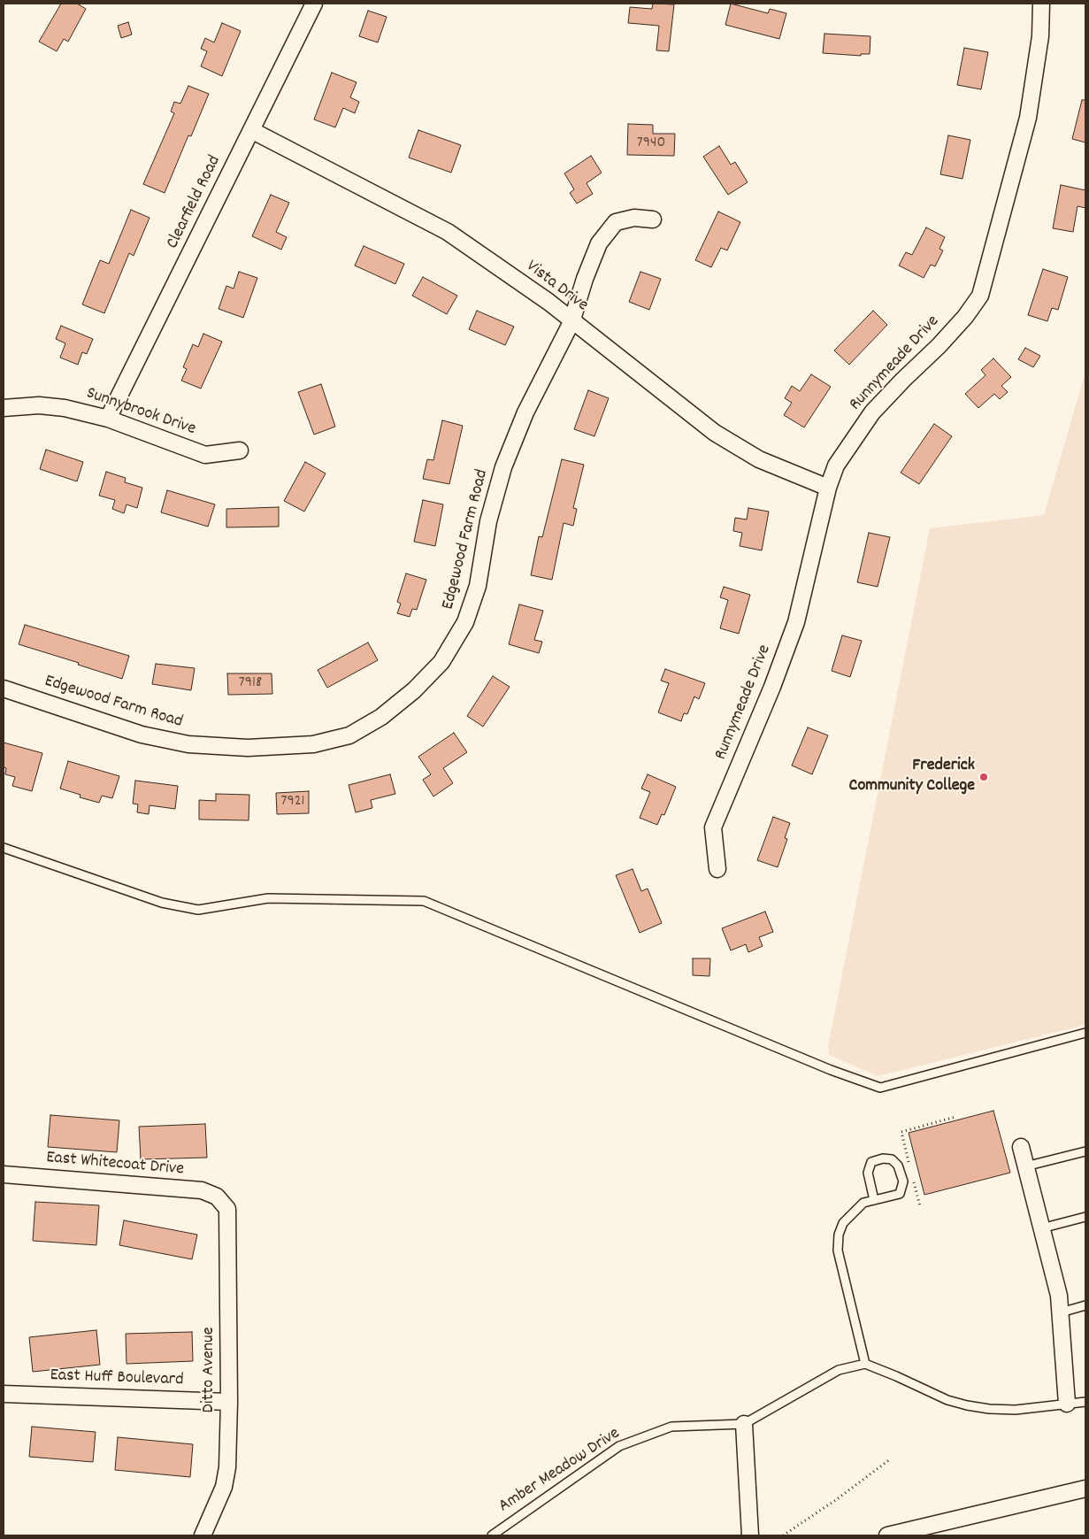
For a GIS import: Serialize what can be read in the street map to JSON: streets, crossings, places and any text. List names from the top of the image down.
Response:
{
  "streets": {
    "street": [
      "Clearfield Road",
      "Vista Drive",
      "Runnymeade Drive",
      "Sunnybrook Drive",
      "Edgewood Farm Road",
      "East Whitecoat Drive",
      "Ditto Avenue",
      "East Huff Boulevard"
    ],
    "lane": ["Amber Meadow Drive"]
  },
  "crossings": [
    ["Clearfield Road", "Vista Drive"],
    ["Clearfield Road", "Sunnybrook Drive"],
    ["Vista Drive", "Runnymeade Drive"],
    ["Vista Drive", "Edgewood Farm Road"],
    ["East Whitecoat Drive", "Ditto Avenue"],
    ["Ditto Avenue", "East Huff Boulevard"]
  ],
  "places": ["Frederick Community College"],
  "house_numbers": ["7940", "7918", "7921"]
}
